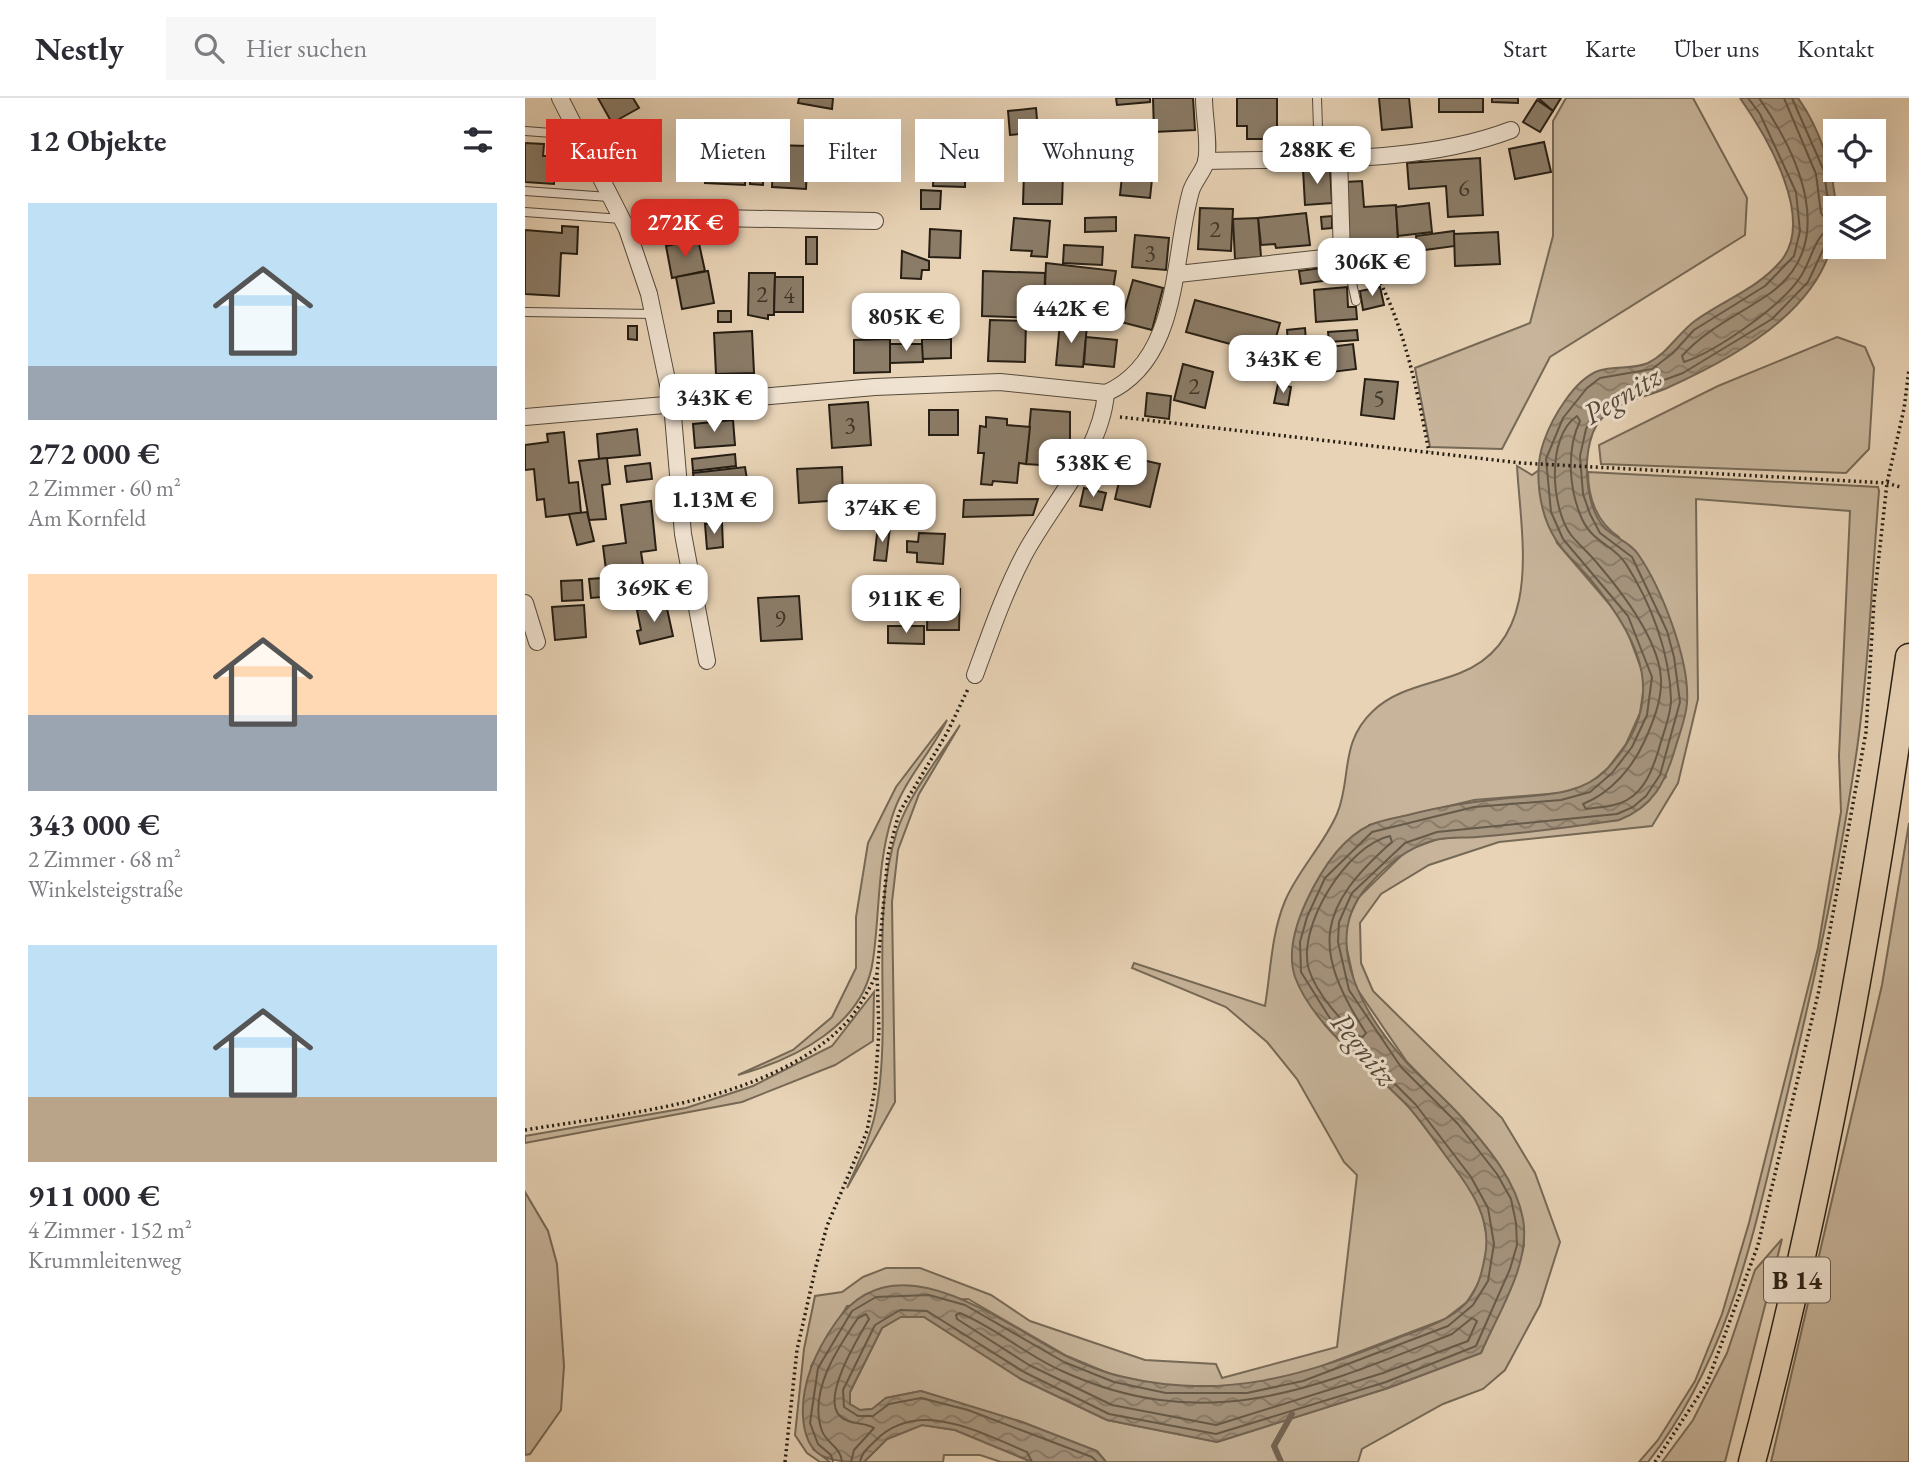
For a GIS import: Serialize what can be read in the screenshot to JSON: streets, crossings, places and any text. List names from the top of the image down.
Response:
{
  "streets": {
    "main road": ["B 14"]
  },
  "water": ["Pegnitz"],
  "house_numbers": [
    "6",
    "2",
    "3",
    "2",
    "4",
    "2",
    "5",
    "3",
    "9"
  ],
  "page": {
    "header": "Nestly",
    "search": "Hier suchen",
    "nav": [
      "Start",
      "Karte",
      "Über uns",
      "Kontakt"
    ],
    "heading": "12 Objekte",
    "chip": [
      "Kaufen",
      "Mieten",
      "Filter",
      "Neu",
      "Wohnung"
    ],
    "price": [
      "288K €",
      "272K €",
      "306K €",
      "442K €",
      "805K €",
      "343K €",
      "343K €",
      "538K €",
      "1.13M €",
      "374K €",
      "369K €",
      "911K €"
    ],
    "list": [
      {
        "name": "272 000 €",
        "note": "2 Zimmer · 60 m² · Am Kornfeld"
      },
      {
        "name": "343 000 €",
        "note": "2 Zimmer · 68 m² · Winkelsteigstraße"
      },
      {
        "name": "911 000 €",
        "note": "4 Zimmer · 152 m² · Krummleitenweg"
      }
    ]
  }
}
